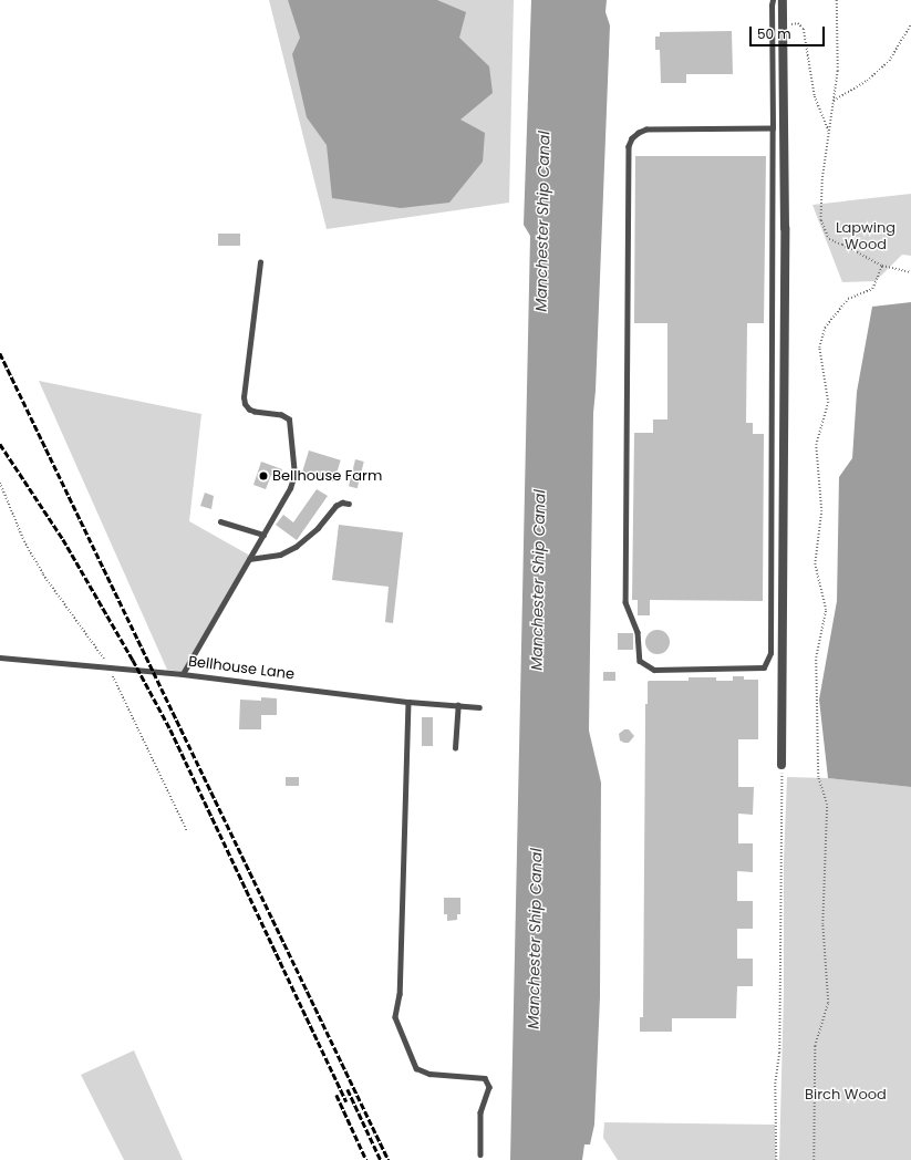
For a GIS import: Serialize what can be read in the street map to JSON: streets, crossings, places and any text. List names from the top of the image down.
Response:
{
  "streets": {
    "lane": ["Bellhouse Lane"]
  },
  "water": ["Manchester Ship Canal"],
  "parks": ["Lapwing Wood", "Birch Wood"],
  "places": ["Bellhouse Farm"],
  "scale_bar": "50 m"
}
